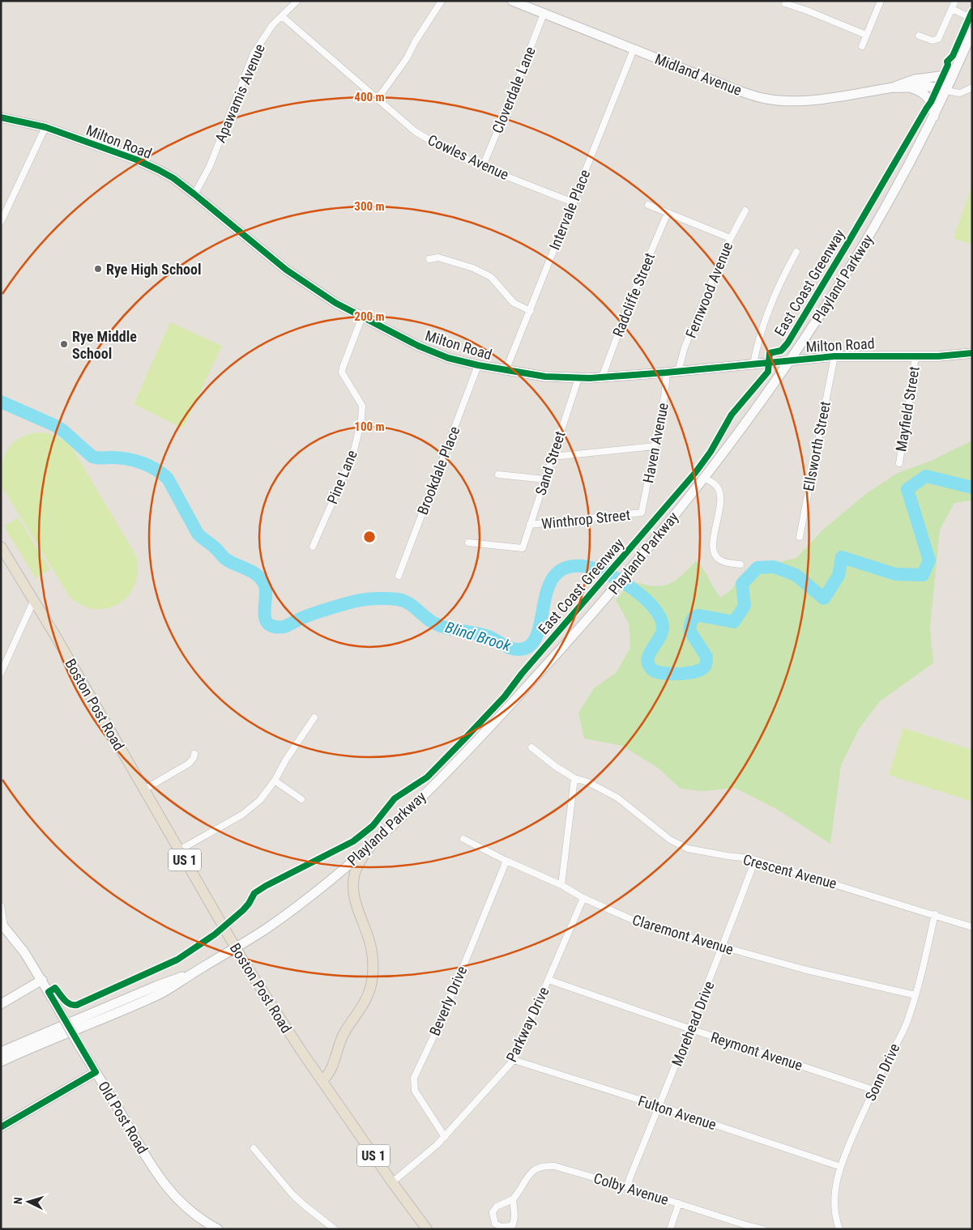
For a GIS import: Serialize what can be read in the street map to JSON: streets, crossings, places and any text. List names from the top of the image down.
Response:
{
  "streets": {
    "main road": ["Boston Post Road", "US 1"],
    "street": [
      "Midland Avenue",
      "Cloverdale Lane",
      "Apawamis Avenue",
      "Milton Road",
      "Cowles Avenue",
      "Intervale Place",
      "Playland Parkway",
      "Fernwood Avenue",
      "Radcliffe Street",
      "Mayfield Street",
      "Haven Avenue",
      "Ellsworth Street",
      "Sand Street",
      "Brookdale Place",
      "Pine Lane",
      "Winthrop Street",
      "Crescent Avenue",
      "Claremont Avenue",
      "Beverly Drive",
      "Morehead Drive",
      "Parkway Drive",
      "Reymont Avenue",
      "Sonn Drive",
      "Fulton Avenue",
      "Old Post Road",
      "Colby Avenue"
    ],
    "cycle path": ["East Coast Greenway"]
  },
  "crossings": [
    ["Midland Avenue", "Cloverdale Lane"],
    ["Midland Avenue", "Intervale Place"],
    ["Midland Avenue", "Playland Parkway"],
    ["Cloverdale Lane", "Cowles Avenue"],
    ["Apawamis Avenue", "Milton Road"],
    ["Apawamis Avenue", "Cowles Avenue"],
    ["Milton Road", "Intervale Place"],
    ["Milton Road", "Playland Parkway"],
    ["Milton Road", "Fernwood Avenue"],
    ["Milton Road", "Radcliffe Street"],
    ["Milton Road", "Mayfield Street"],
    ["Milton Road", "Haven Avenue"],
    ["Milton Road", "Ellsworth Street"],
    ["Milton Road", "Sand Street"],
    ["Milton Road", "Brookdale Place"],
    ["Milton Road", "Pine Lane"],
    ["Cowles Avenue", "Intervale Place"],
    ["Haven Avenue", "Winthrop Street"],
    ["Sand Street", "Winthrop Street"],
    ["Boston Post Road", "Parkway Drive"],
    ["Crescent Avenue", "Morehead Drive"],
    ["Crescent Avenue", "Sonn Drive"],
    ["Claremont Avenue", "Beverly Drive"],
    ["Claremont Avenue", "Morehead Drive"],
    ["Claremont Avenue", "Parkway Drive"],
    ["Claremont Avenue", "Sonn Drive"],
    ["Beverly Drive", "Parkway Drive"],
    ["Morehead Drive", "Reymont Avenue"],
    ["Morehead Drive", "Fulton Avenue"],
    ["Morehead Drive", "Colby Avenue"],
    ["Parkway Drive", "Reymont Avenue"],
    ["Parkway Drive", "Fulton Avenue"],
    ["Reymont Avenue", "Sonn Drive"],
    ["Sonn Drive", "Fulton Avenue"]
  ],
  "water": ["Blind Brook"],
  "places": ["Rye High School", "Rye Middle School"],
  "north": "left",
  "rings": [
    "400 m",
    "300 m",
    "200 m",
    "100 m"
  ]
}
